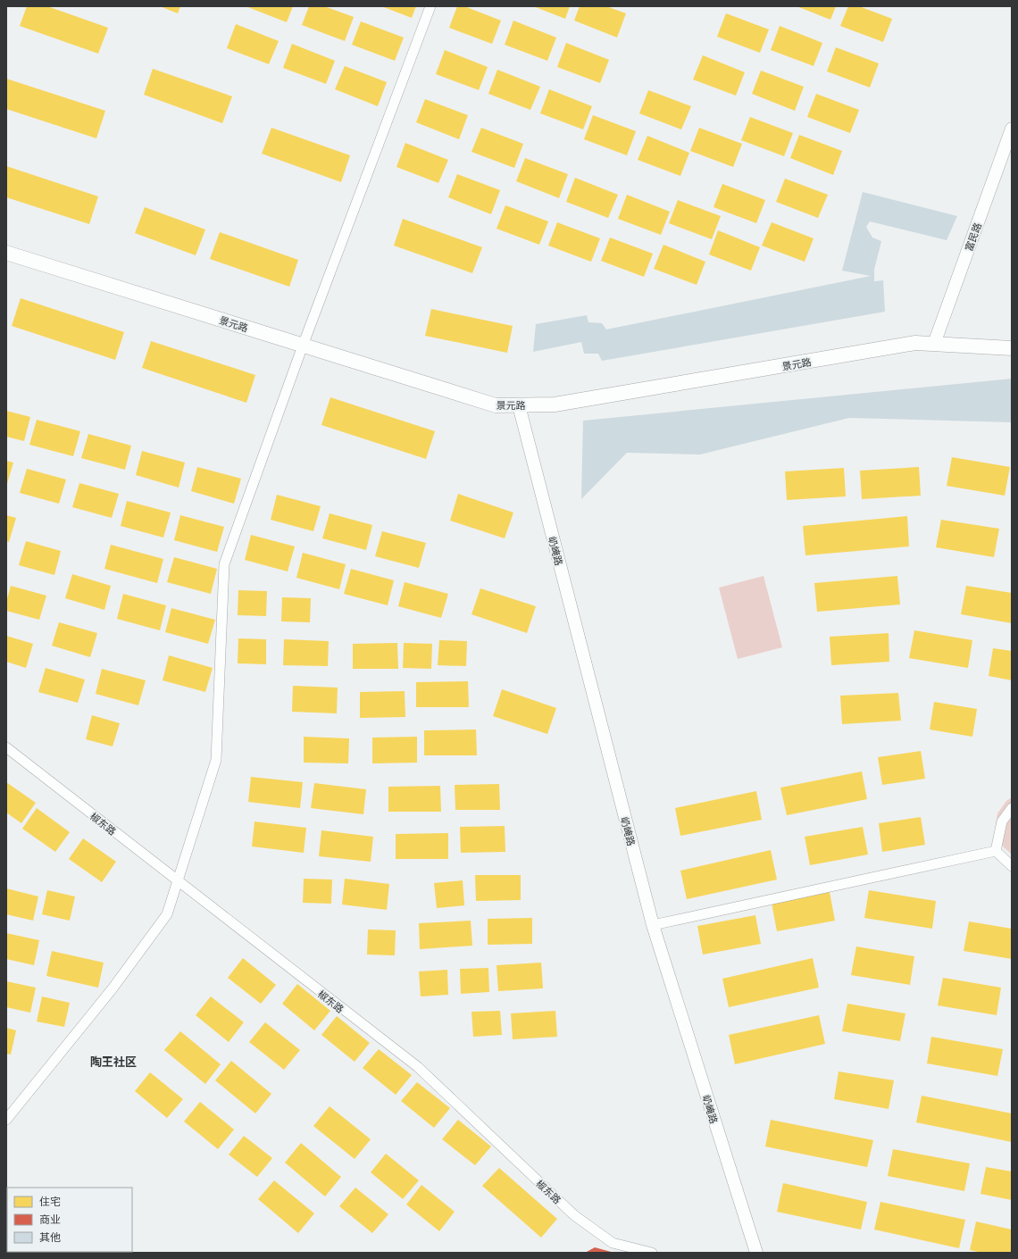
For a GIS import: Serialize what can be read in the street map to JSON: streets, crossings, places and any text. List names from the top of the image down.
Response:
{
  "streets": {
    "main road": ["景元路"],
    "street": ["富民路", "屷崦路", "椒东路"]
  },
  "crossings": [
    ["富民路", "景元路"],
    ["景元路", "屷崦路"]
  ],
  "districts": ["陶王社区"],
  "legend": ["住宅", "商业", "其他"]
}
